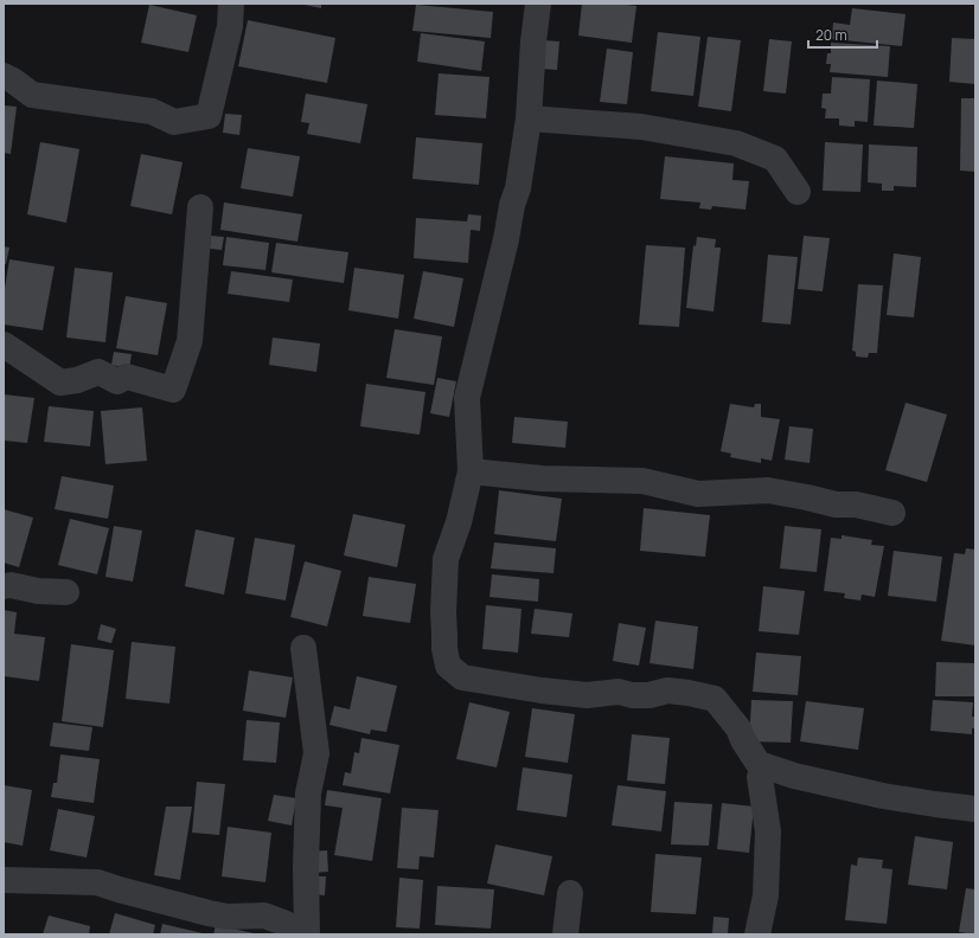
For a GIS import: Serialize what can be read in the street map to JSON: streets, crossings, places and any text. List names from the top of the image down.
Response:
{
  "scale_bar": "20 m"
}
